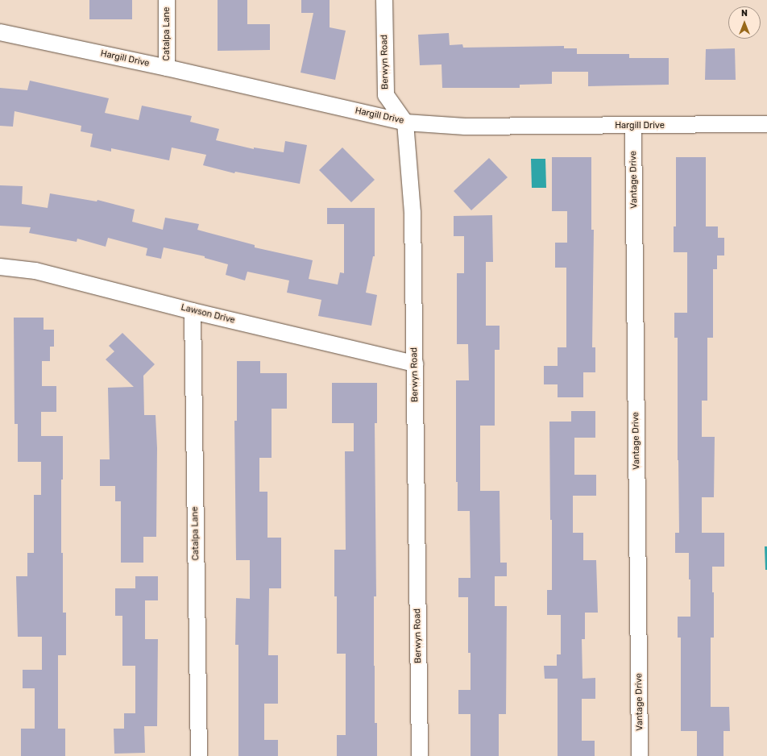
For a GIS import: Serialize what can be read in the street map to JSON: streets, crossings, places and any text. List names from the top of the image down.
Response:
{
  "streets": {
    "street": [
      "Catalpa Lane",
      "Hargill Drive",
      "Berwyn Road",
      "Vantage Drive",
      "Lawson Drive"
    ]
  },
  "crossings": [
    ["Catalpa Lane", "Hargill Drive"],
    ["Catalpa Lane", "Lawson Drive"],
    ["Hargill Drive", "Berwyn Road"],
    ["Hargill Drive", "Vantage Drive"],
    ["Berwyn Road", "Lawson Drive"]
  ],
  "north": "top"
}
